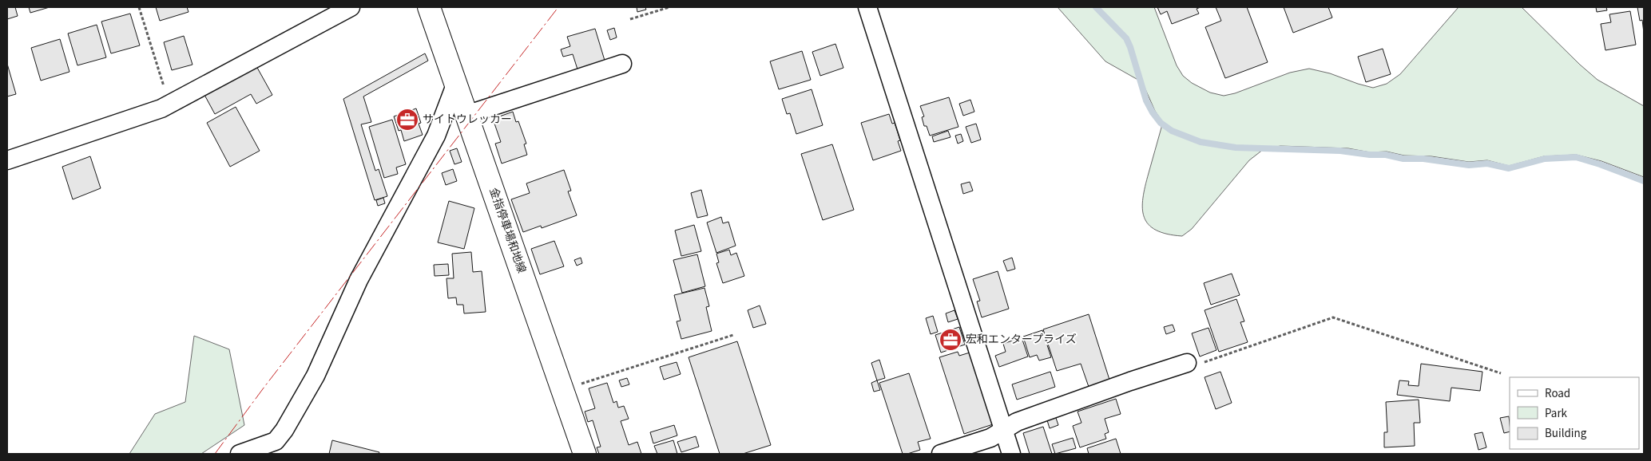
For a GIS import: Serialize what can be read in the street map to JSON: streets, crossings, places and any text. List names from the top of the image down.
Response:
{
  "streets": {
    "main road": ["金指停車場和地線"]
  },
  "places": {
    "office": ["サイトウレッカー", "宏和エンタープライズ"]
  },
  "legend": ["Road", "Park", "Building"]
}
